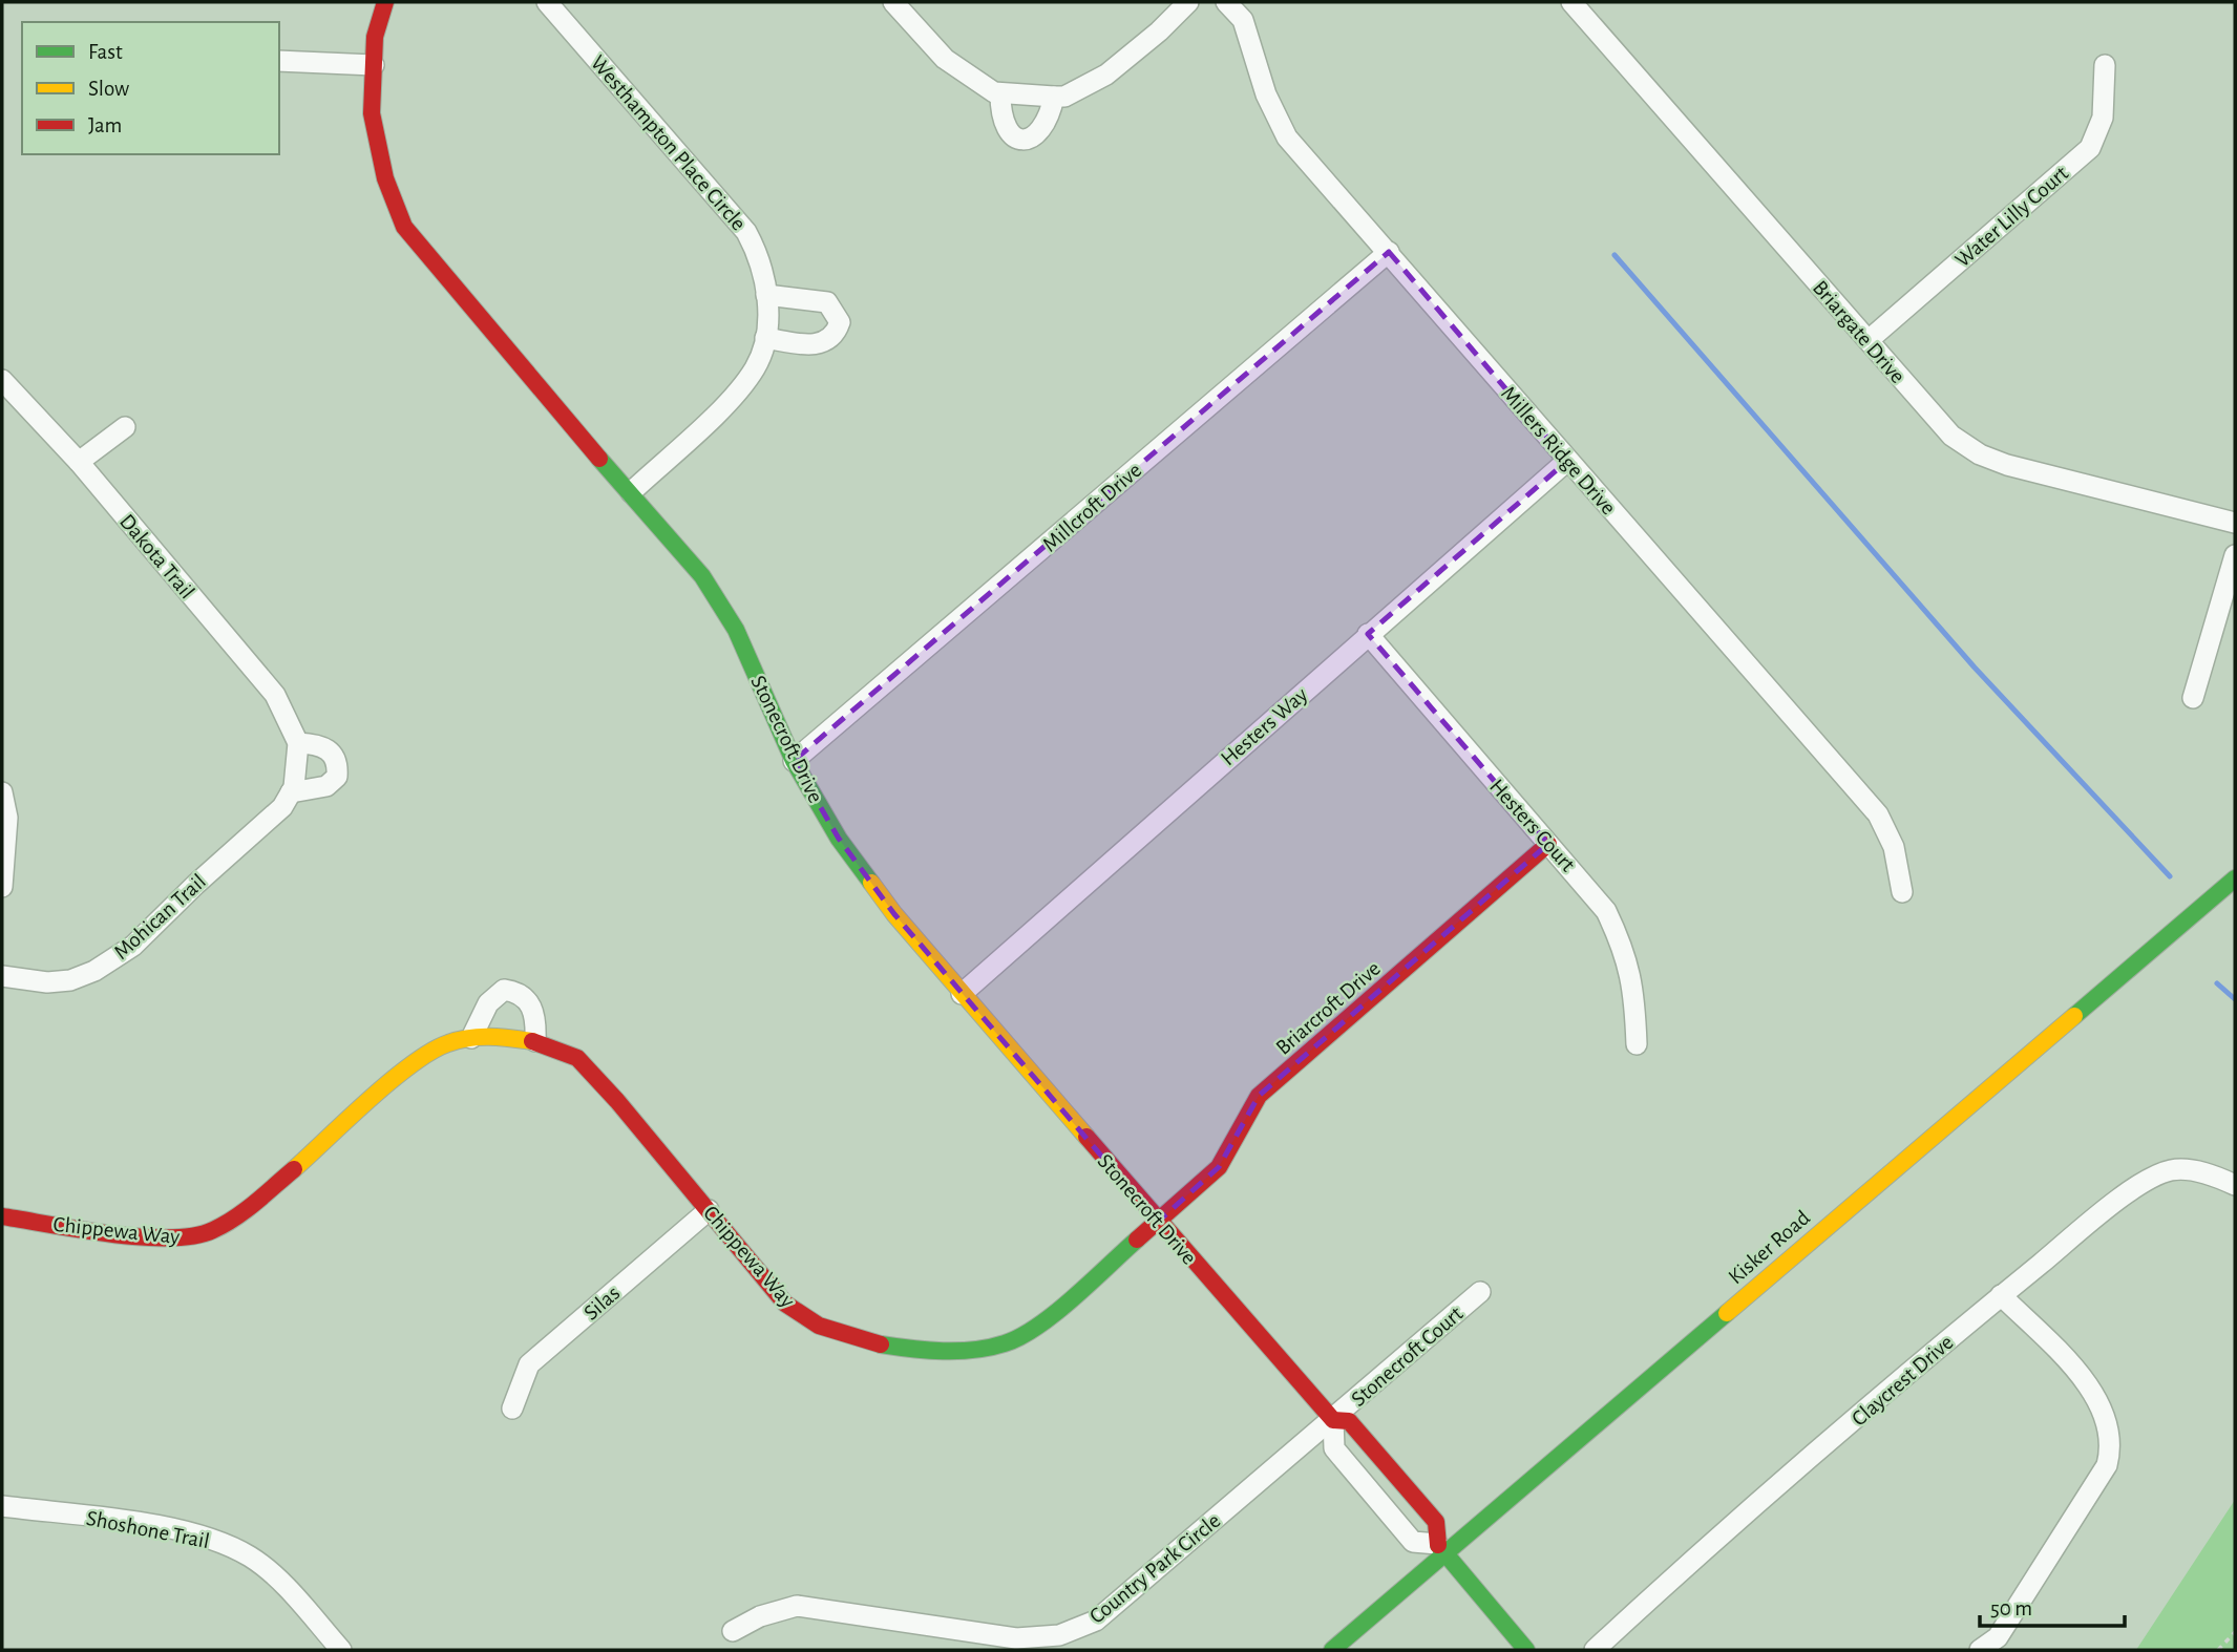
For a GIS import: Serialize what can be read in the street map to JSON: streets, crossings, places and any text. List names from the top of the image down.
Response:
{
  "streets": {
    "street": [
      "Westhampton Place Circle",
      "Water Lilly Court",
      "Briargate Drive",
      "Millers Ridge Drive",
      "Millcroft Drive",
      "Dakota Trail",
      "Hesters Way",
      "Stonecroft Drive",
      "Hesters Court",
      "Mohican Trail",
      "Briarcroft Drive",
      "Chippewa Way",
      "Kisker Road",
      "Silas",
      "Stonecroft Court",
      "Claycrest Drive",
      "Shoshone Trail",
      "Country Park Circle"
    ]
  },
  "crossings": [
    ["Westhampton Place Circle", "Stonecroft Drive"],
    ["Water Lilly Court", "Briargate Drive"],
    ["Millers Ridge Drive", "Millcroft Drive"],
    ["Millers Ridge Drive", "Hesters Way"],
    ["Millcroft Drive", "Stonecroft Drive"],
    ["Hesters Way", "Stonecroft Drive"],
    ["Hesters Way", "Hesters Court"],
    ["Stonecroft Drive", "Briarcroft Drive"],
    ["Stonecroft Drive", "Chippewa Way"],
    ["Stonecroft Drive", "Kisker Road"],
    ["Stonecroft Drive", "Stonecroft Court"],
    ["Stonecroft Drive", "Country Park Circle"],
    ["Hesters Court", "Briarcroft Drive"],
    ["Briarcroft Drive", "Chippewa Way"],
    ["Chippewa Way", "Silas"],
    ["Stonecroft Court", "Country Park Circle"]
  ],
  "legend": ["Fast", "Slow", "Jam"],
  "scale_bar": "50 m"
}
